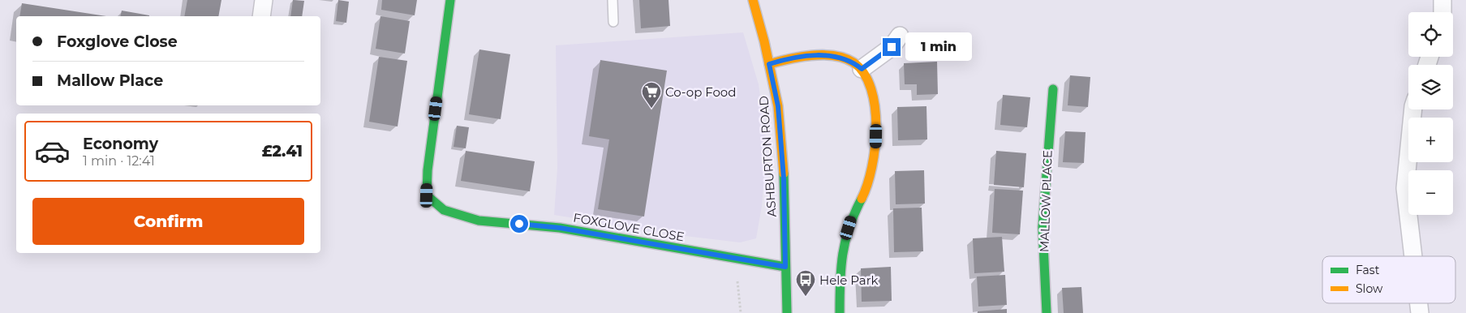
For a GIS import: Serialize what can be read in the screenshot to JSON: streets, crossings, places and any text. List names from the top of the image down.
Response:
{
  "streets": {
    "street": ["ASHBURTON ROAD", "MALLOW PLACE", "FOXGLOVE CLOSE"]
  },
  "crossings": [
    ["ASHBURTON ROAD", "FOXGLOVE CLOSE"]
  ],
  "places": {
    "supermarket": ["Co-op Food"],
    "bus stop": ["Hele Park"]
  },
  "legend": ["Fast", "Slow"],
  "page": {
    "map_buttons": ["+", "−"],
    "banner": ["Foxglove Close", "Mallow Place"],
    "bubble": "1 min",
    "list": [
      {
        "name": "Economy",
        "note": "1 min · 12:41",
        "value": "£2.41"
      }
    ],
    "buttons": "Confirm"
  }
}
